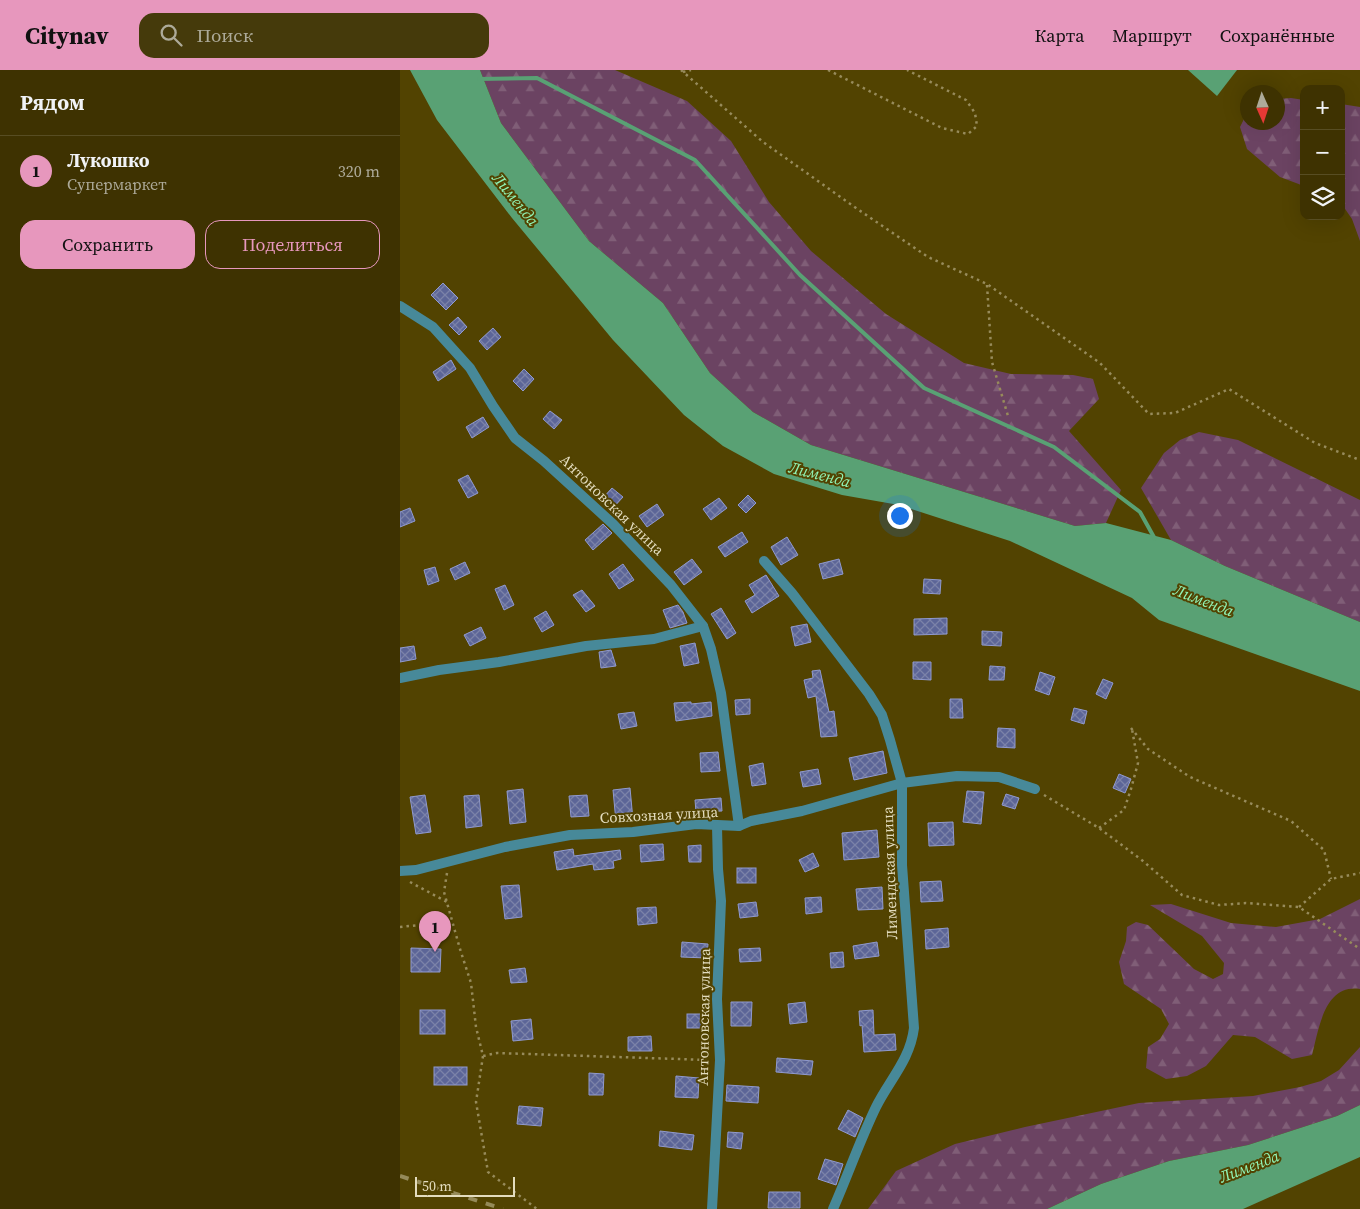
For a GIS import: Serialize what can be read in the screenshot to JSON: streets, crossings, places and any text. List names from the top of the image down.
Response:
{
  "streets": {
    "street": ["Антоновская улица", "Совхозная улица", "Лимендская улица"]
  },
  "crossings": [
    ["Антоновская улица", "Совхозная улица"],
    ["Совхозная улица", "Лимендская улица"]
  ],
  "water": ["Лименда"],
  "scale_bar": "50 m",
  "north": "bottom",
  "page": {
    "header": "Citynav",
    "search": "Поиск",
    "nav": ["Карта", "Маршрут", "Сохранённые"],
    "heading": "Рядом",
    "map_buttons": ["+", "−"],
    "list": [
      {
        "mark": "1",
        "name": "Лукошко",
        "note": "Супермаркет",
        "value": "320 m"
      }
    ],
    "buttons": ["Сохранить", "Поделиться"],
    "pins": "1",
    "scale": "50 m"
  }
}
